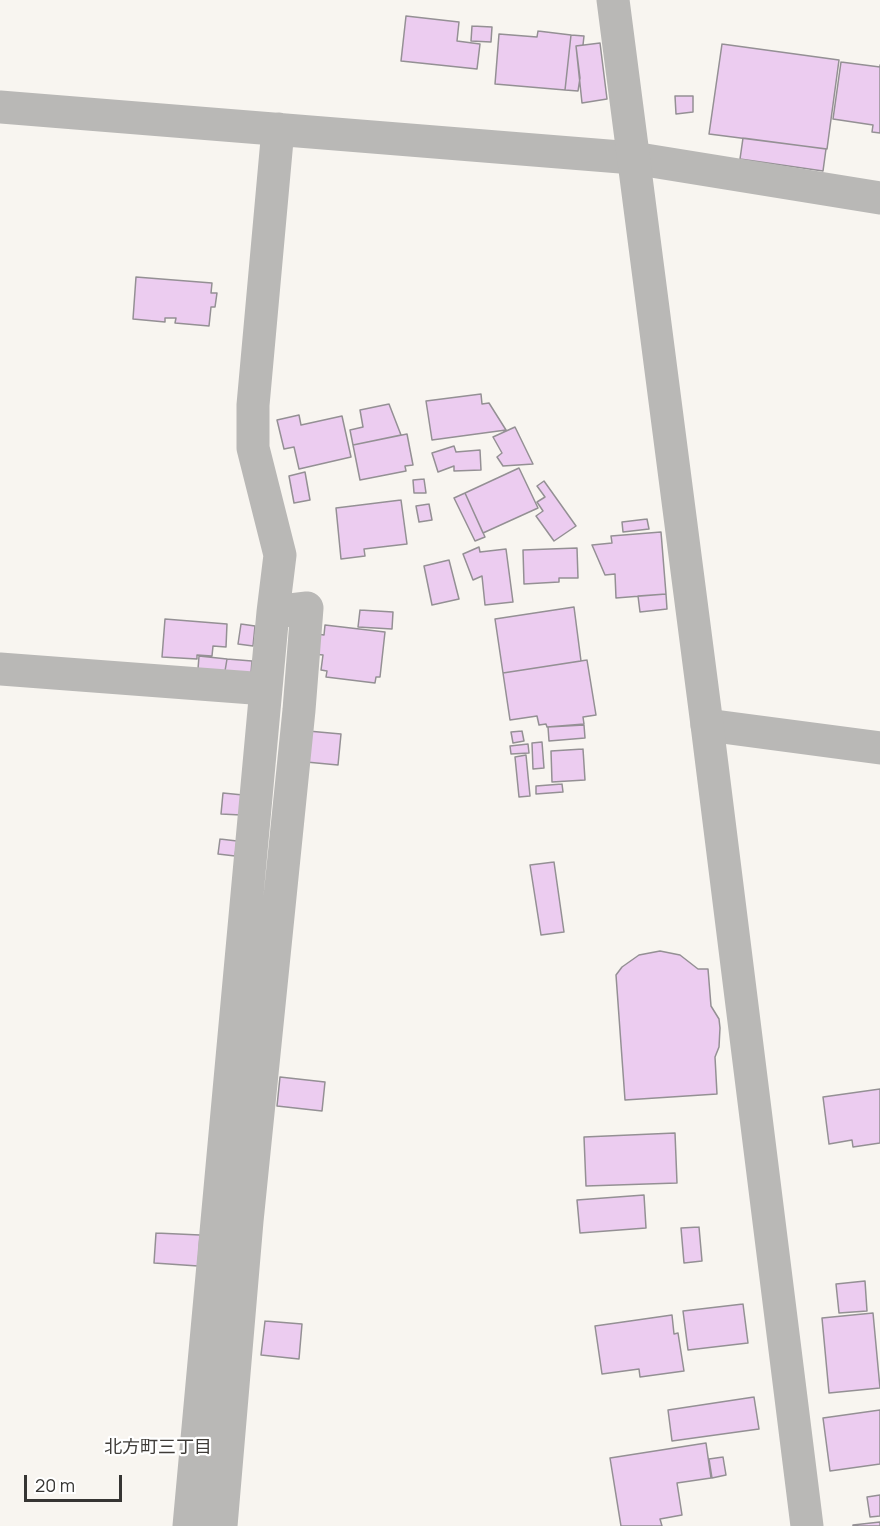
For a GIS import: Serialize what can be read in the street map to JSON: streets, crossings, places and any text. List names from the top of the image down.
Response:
{
  "districts": ["北方町三丁目"],
  "scale_bar": "20 m"
}
